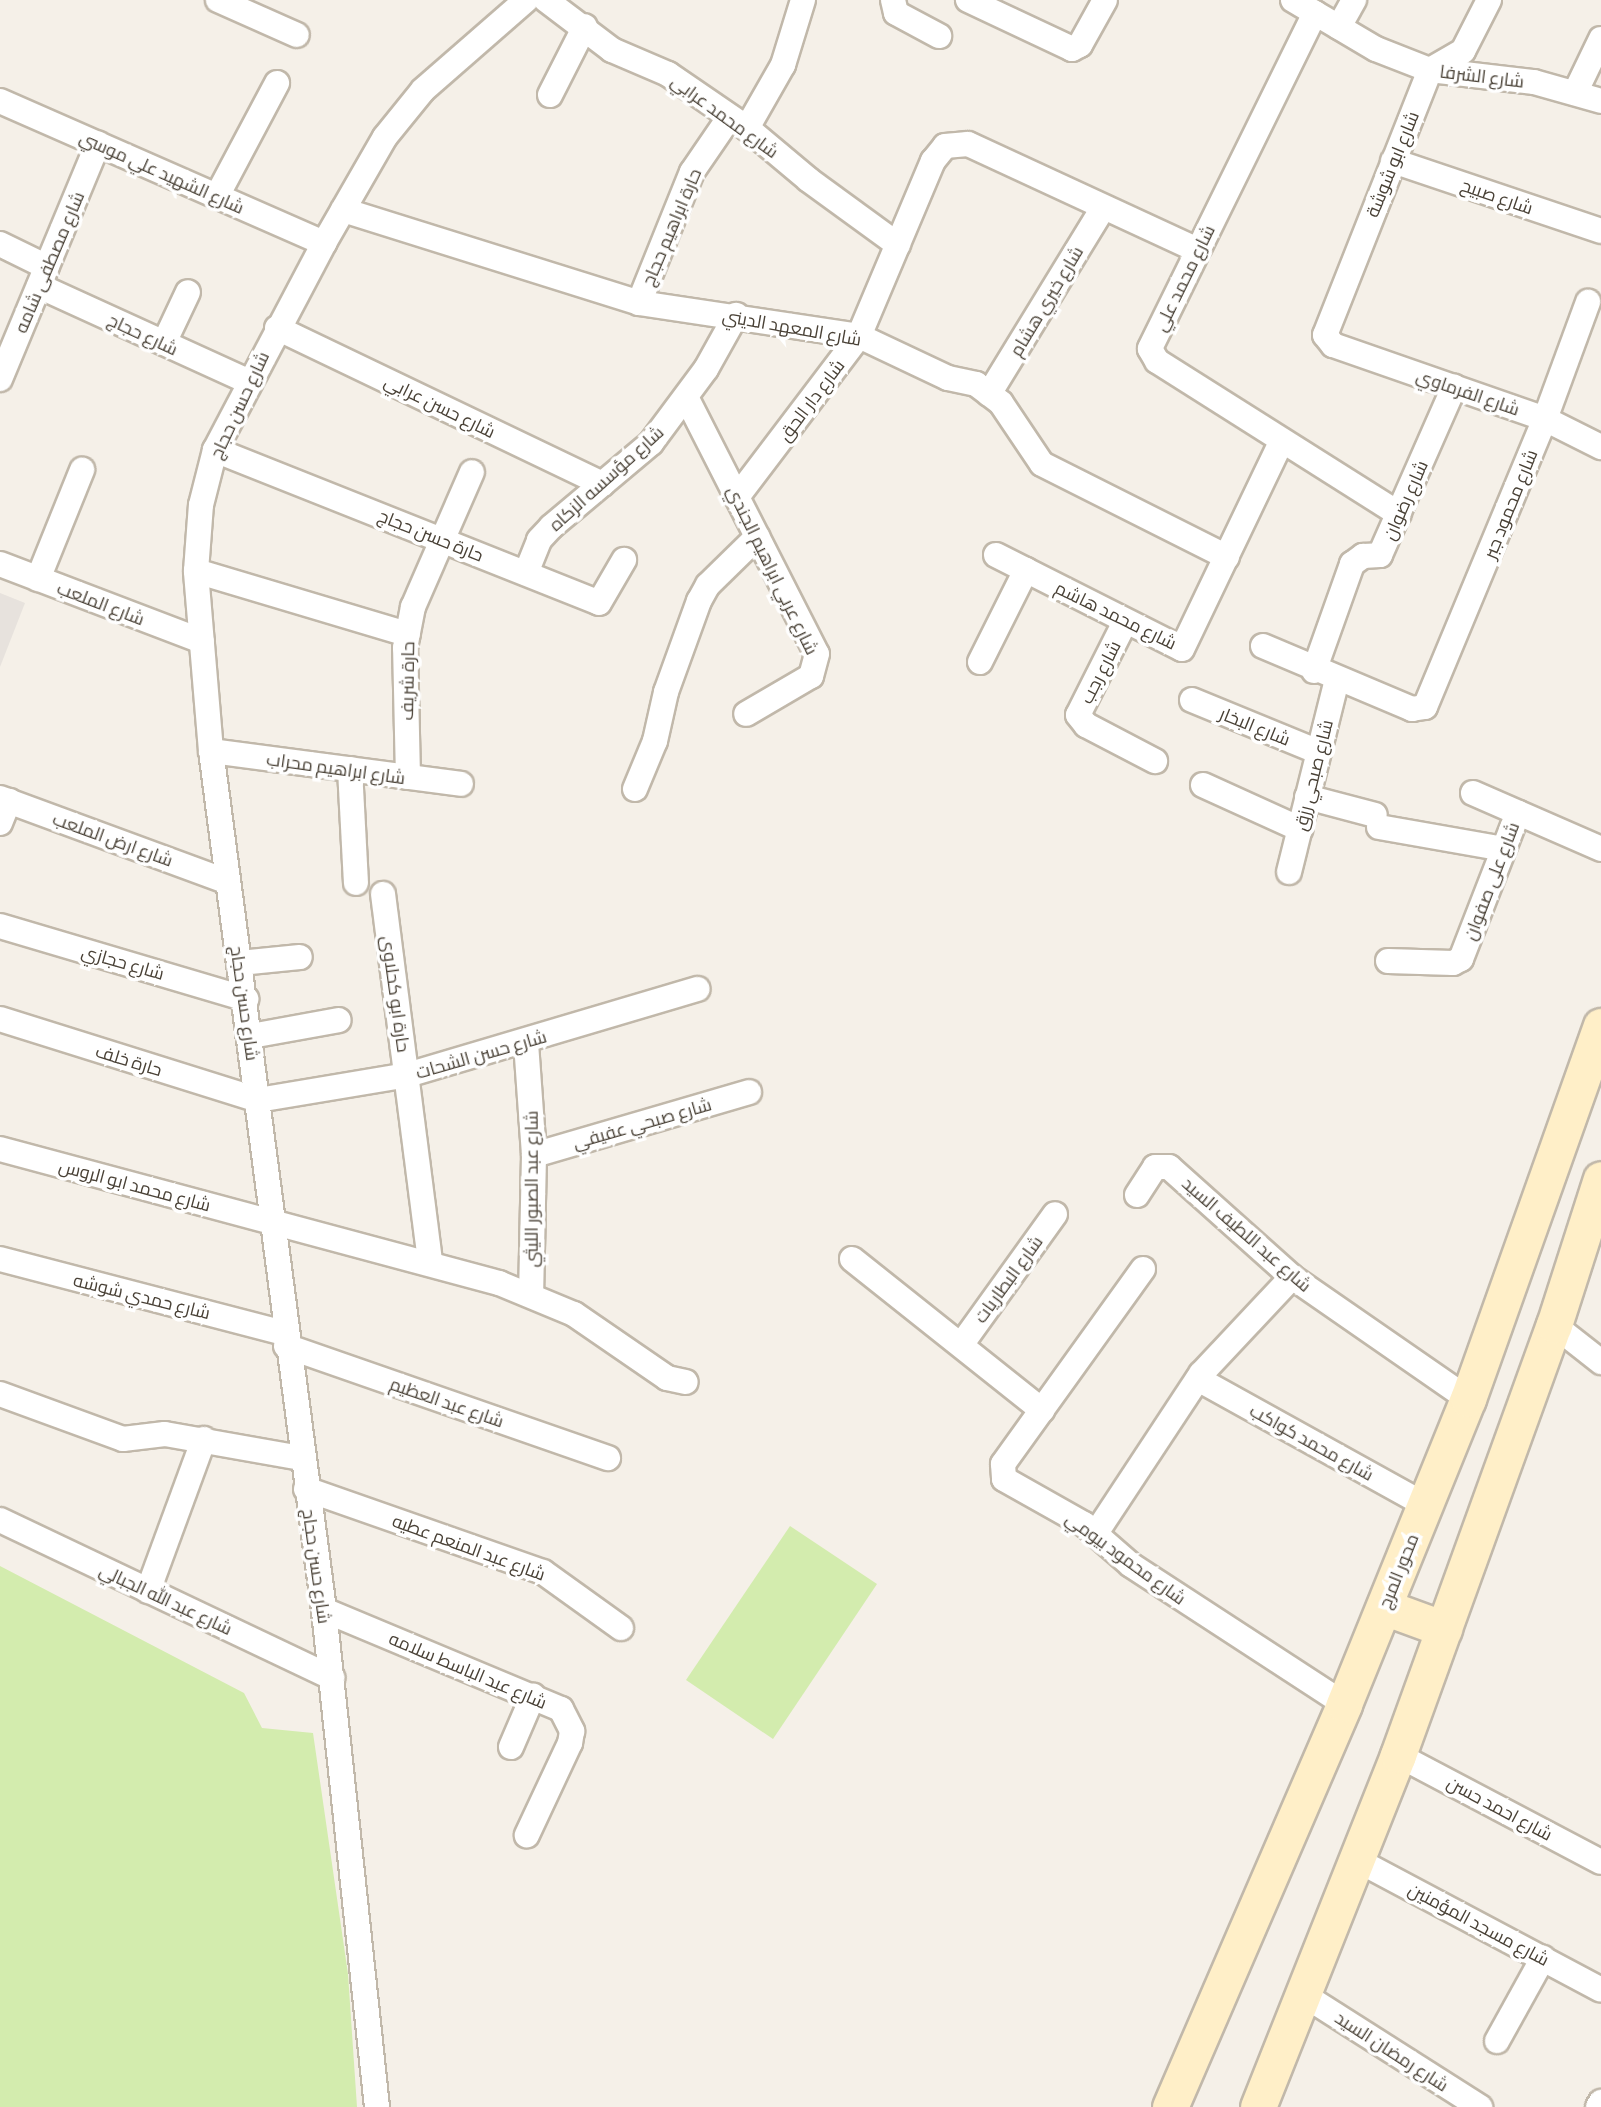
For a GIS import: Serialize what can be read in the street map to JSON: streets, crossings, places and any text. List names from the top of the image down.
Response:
{
  "streets": {
    "main road": ["محور المرج"],
    "street": [
      "شارع الشرفا",
      "شارع محمد عرابي",
      "شارع ابو شوشة",
      "شارع الشهيد علي موسي",
      "شارع صبيح",
      "حارة ابراهيم حجاج",
      "شارع مصطفى شامه",
      "شارع محمد علي",
      "شارع خيري هشام",
      "شارع المعهد الديني",
      "شارع حجاج",
      "شارع الفرماوي",
      "شارع دار الحق",
      "شارع حسن حجاج",
      "شارع حسن عرابي",
      "شارع مؤسسه الزكاه",
      "شارع رضوان",
      "شارع محمود جبر",
      "حارة حسن حجاج",
      "شارع عربي ابراهيم الجندي",
      "شارع الملعب",
      "شارع محمد هاشم",
      "شارع رجب",
      "حارة شريف",
      "شارع البخار",
      "شارع ابراهيم محراب",
      "شارع صبحي رزق",
      "شارع ارض الملعب",
      "شارع على صفوان",
      "شارع حجازي",
      "حارة ابو كحلاوى",
      "شارع حسن الشحات",
      "حارة خلف",
      "شارع صبحي عفيفي",
      "شارع محمد ابو الروس",
      "شارع عبد الصبور الليثي",
      "شارع عبد اللطيف السيد",
      "شارع البطاريات",
      "شارع حمدي شوشه",
      "شارع عبد العظيم",
      "شارع محمد كواكب",
      "شارع عبد المنعم عطيه",
      "شارع محمود بيومي",
      "شارع عبد الله الجبالي",
      "شارع عبد الباسط سلامه",
      "شارع احمد حسن",
      "شارع مسجد المؤمنين",
      "شارع رمضان السيد"
    ]
  },
  "crossings": [
    ["شارع الشرفا", "شارع ابو شوشة"],
    ["شارع الشرفا", "شارع محمد علي"],
    ["شارع محمد عرابي", "حارة ابراهيم حجاج"],
    ["شارع محمد عرابي", "شارع دار الحق"],
    ["شارع ابو شوشة", "شارع صبيح"],
    ["شارع ابو شوشة", "شارع الفرماوي"],
    ["شارع الشهيد علي موسي", "شارع مصطفى شامه"],
    ["شارع الشهيد علي موسي", "شارع حسن حجاج"],
    ["حارة ابراهيم حجاج", "شارع المعهد الديني"],
    ["شارع مصطفى شامه", "شارع حجاج"],
    ["شارع محمد علي", "شارع رضوان"],
    ["شارع محمد علي", "شارع محمد هاشم"],
    ["شارع خيري هشام", "شارع المعهد الديني"],
    ["شارع خيري هشام", "شارع دار الحق"],
    ["شارع المعهد الديني", "شارع دار الحق"],
    ["شارع المعهد الديني", "شارع حسن حجاج"],
    ["شارع المعهد الديني", "شارع مؤسسه الزكاه"],
    ["شارع المعهد الديني", "شارع محمد هاشم"],
    ["شارع حجاج", "شارع حسن حجاج"],
    ["شارع الفرماوي", "شارع رضوان"],
    ["شارع الفرماوي", "شارع محمود جبر"],
    ["شارع دار الحق", "شارع عربي ابراهيم الجندي"],
    ["شارع حسن حجاج", "شارع حسن عرابي"],
    ["شارع حسن حجاج", "حارة حسن حجاج"],
    ["شارع حسن حجاج", "شارع الملعب"],
    ["شارع حسن حجاج", "شارع ابراهيم محراب"],
    ["شارع حسن حجاج", "شارع ارض الملعب"],
    ["شارع حسن حجاج", "شارع حجازي"],
    ["شارع حسن حجاج", "شارع حسن الشحات"],
    ["شارع حسن حجاج", "حارة خلف"],
    ["شارع حسن حجاج", "شارع محمد ابو الروس"],
    ["شارع حسن حجاج", "شارع حمدي شوشه"],
    ["شارع حسن حجاج", "شارع عبد العظيم"],
    ["شارع حسن حجاج", "شارع عبد المنعم عطيه"],
    ["شارع حسن حجاج", "شارع عبد الله الجبالي"],
    ["شارع حسن حجاج", "شارع عبد الباسط سلامه"],
    ["شارع حسن عرابي", "شارع مؤسسه الزكاه"],
    ["شارع مؤسسه الزكاه", "حارة حسن حجاج"],
    ["شارع مؤسسه الزكاه", "شارع عربي ابراهيم الجندي"],
    ["شارع رضوان", "شارع محمود جبر"],
    ["شارع رضوان", "شارع صبحي رزق"],
    ["شارع محمود جبر", "شارع صبحي رزق"],
    ["حارة حسن حجاج", "حارة شريف"],
    ["شارع محمد هاشم", "شارع رجب"],
    ["حارة شريف", "شارع ابراهيم محراب"],
    ["شارع البخار", "شارع صبحي رزق"],
    ["حارة ابو كحلاوى", "شارع حسن الشحات"],
    ["حارة ابو كحلاوى", "شارع محمد ابو الروس"],
    ["شارع حسن الشحات", "حارة خلف"],
    ["شارع حسن الشحات", "شارع عبد الصبور الليثي"],
    ["شارع صبحي عفيفي", "شارع عبد الصبور الليثي"],
    ["شارع محمد ابو الروس", "شارع عبد الصبور الليثي"],
    ["شارع عبد اللطيف السيد", "محور المرج"],
    ["شارع حمدي شوشه", "شارع عبد العظيم"],
    ["شارع محمد كواكب", "محور المرج"],
    ["شارع محمود بيومي", "محور المرج"]
  ]
}
